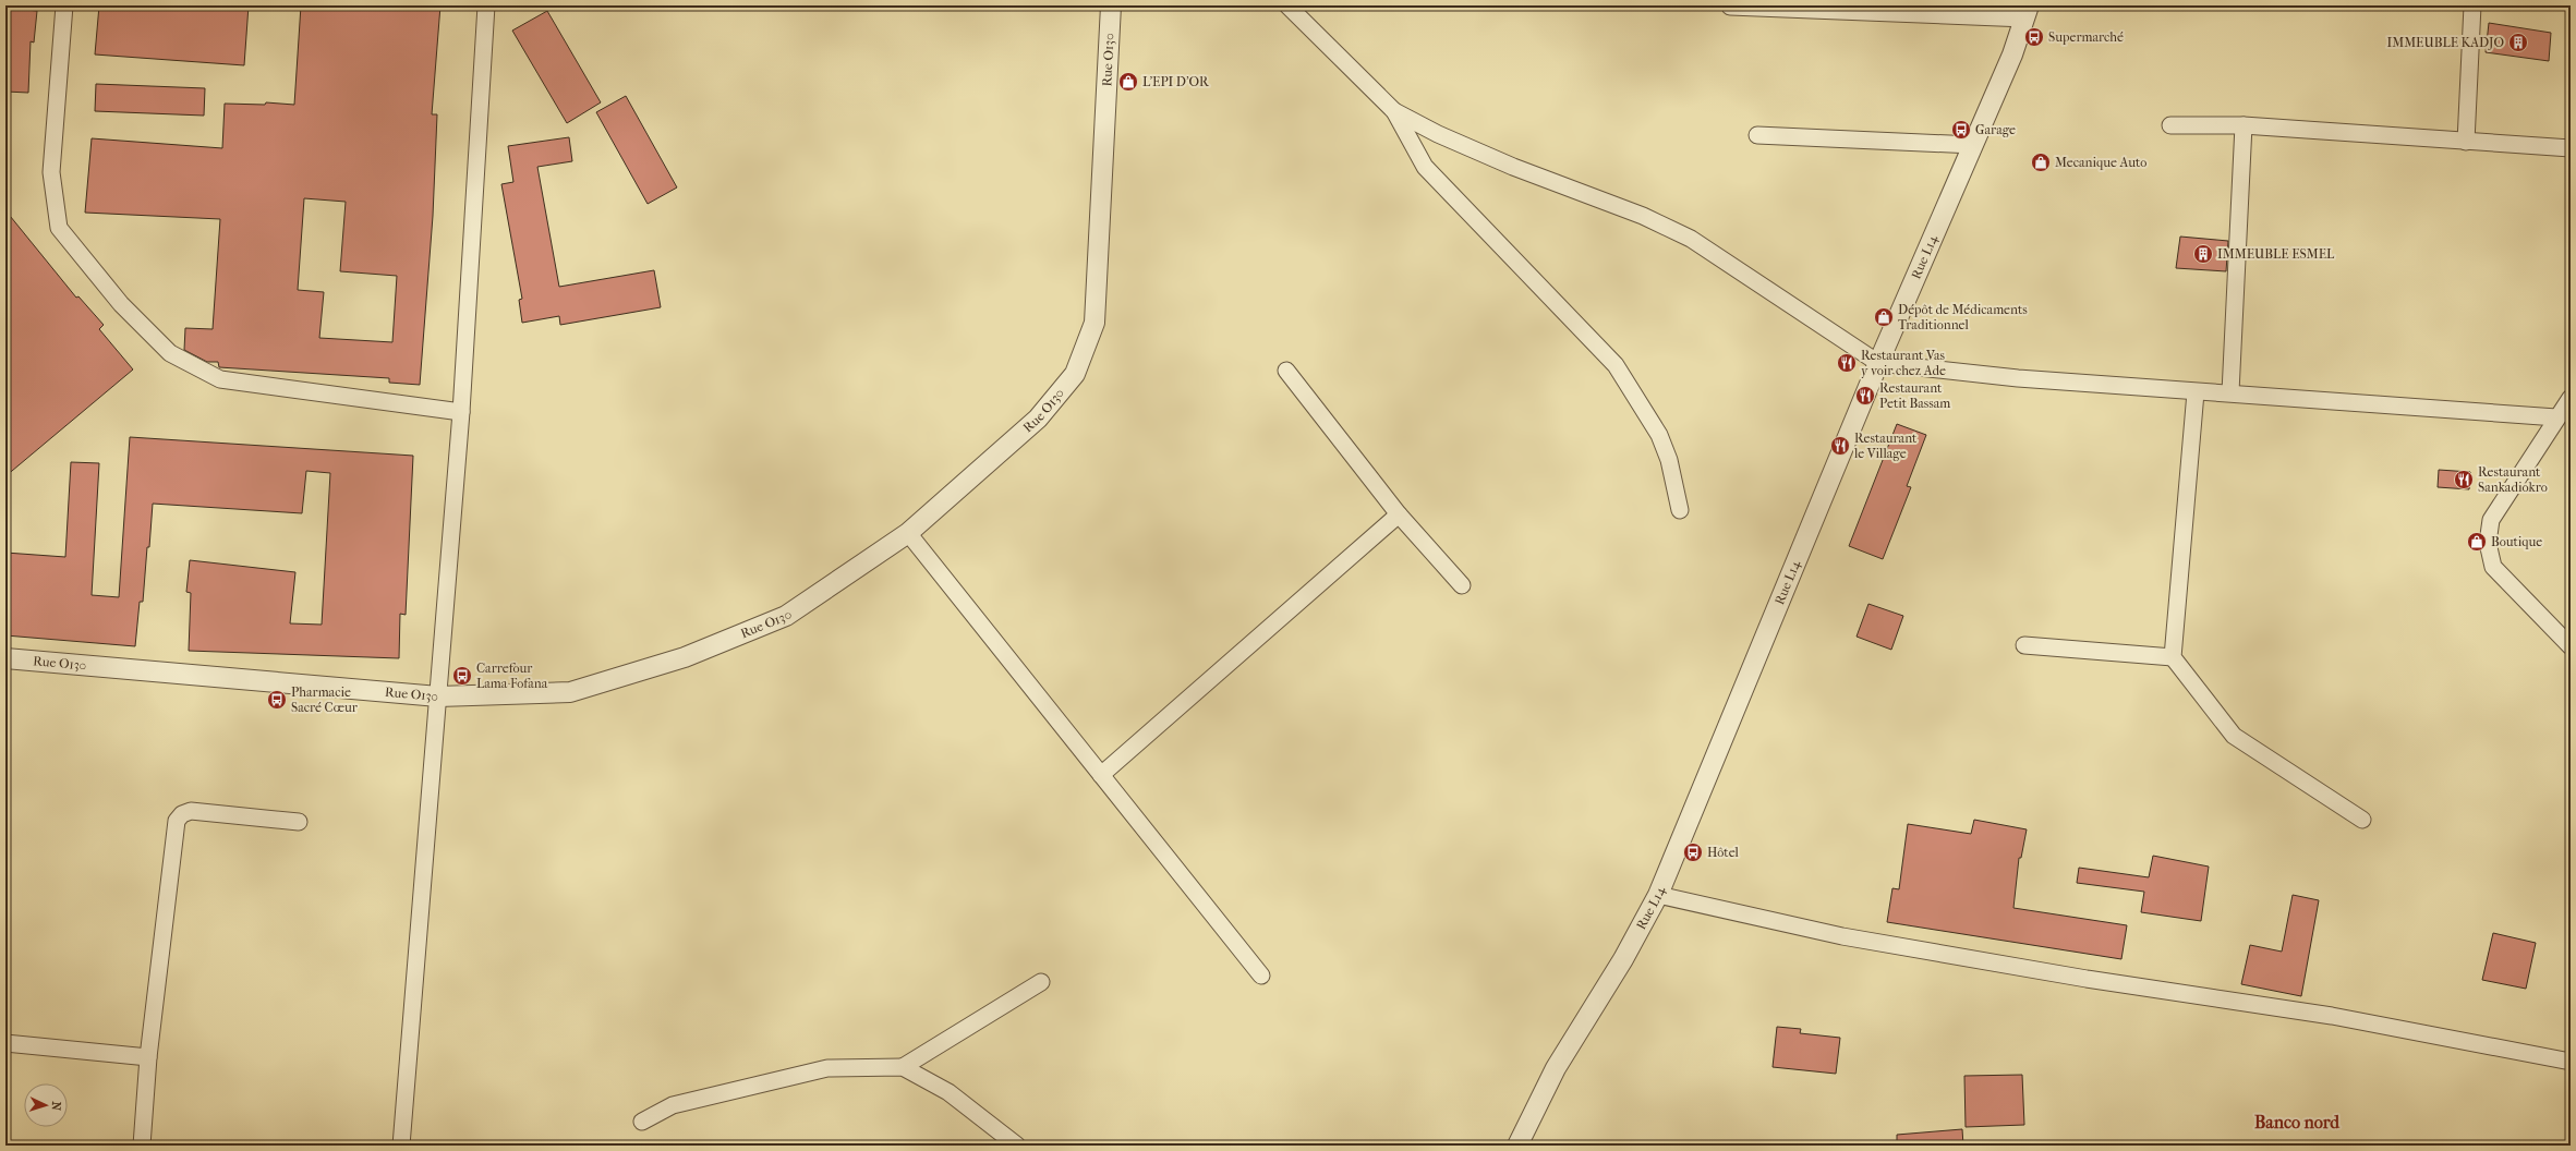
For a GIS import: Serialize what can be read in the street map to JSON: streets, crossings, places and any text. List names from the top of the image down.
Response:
{
  "streets": {
    "street": ["Rue O130", "Rue L14"]
  },
  "districts": ["Banco nord"],
  "places": {
    "bus stop": [
      "Supermarché",
      "Garage",
      "Carrefour Lama Fofana",
      "Pharmacie Sacré Cœur",
      "Hôtel"
    ],
    "building": ["IMMEUBLE KADJO", "IMMEUBLE ESMEL"],
    "shop": [
      "L'EPI D'OR",
      "Mecanique Auto",
      "Dépôt de Médicaments Traditionnel",
      "Boutique"
    ],
    "restaurant": [
      "Restaurant Vas y voir chez Ade",
      "Restaurant Petit Bassam",
      "Restaurant le Village",
      "Restaurant Sankadiokro"
    ]
  },
  "north": "right"
}
